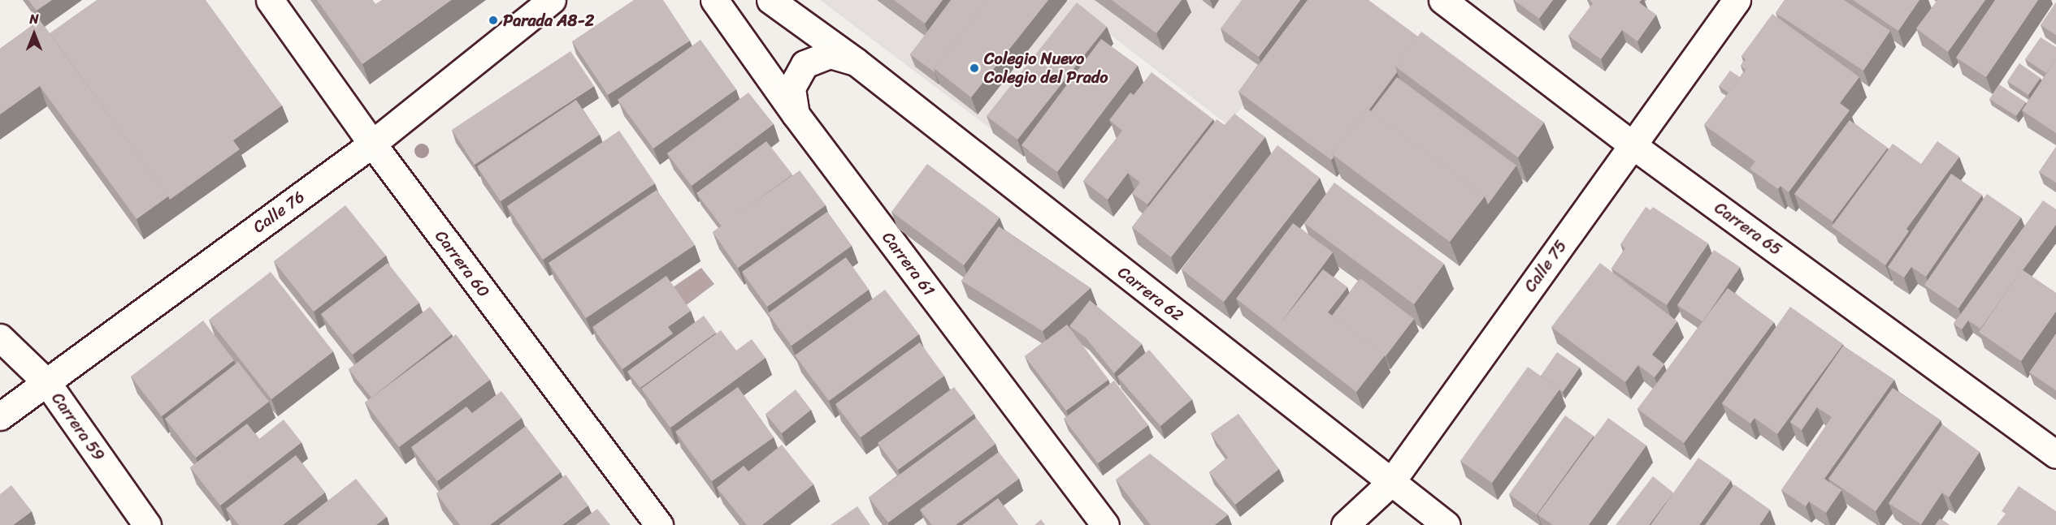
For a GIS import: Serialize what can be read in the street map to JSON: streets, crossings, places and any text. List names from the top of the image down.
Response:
{
  "streets": {
    "street": [
      "Calle 76",
      "Carrera 65",
      "Carrera 60",
      "Carrera 61",
      "Calle 75",
      "Carrera 62",
      "Carrera 59"
    ]
  },
  "crossings": [
    ["Calle 76", "Carrera 60"],
    ["Calle 76", "Carrera 59"],
    ["Carrera 65", "Calle 75"],
    ["Carrera 61", "Carrera 62"],
    ["Calle 75", "Carrera 62"]
  ],
  "places": ["Parada A8-2", "Colegio Nuevo Colegio del Prado"],
  "north": "top"
}
